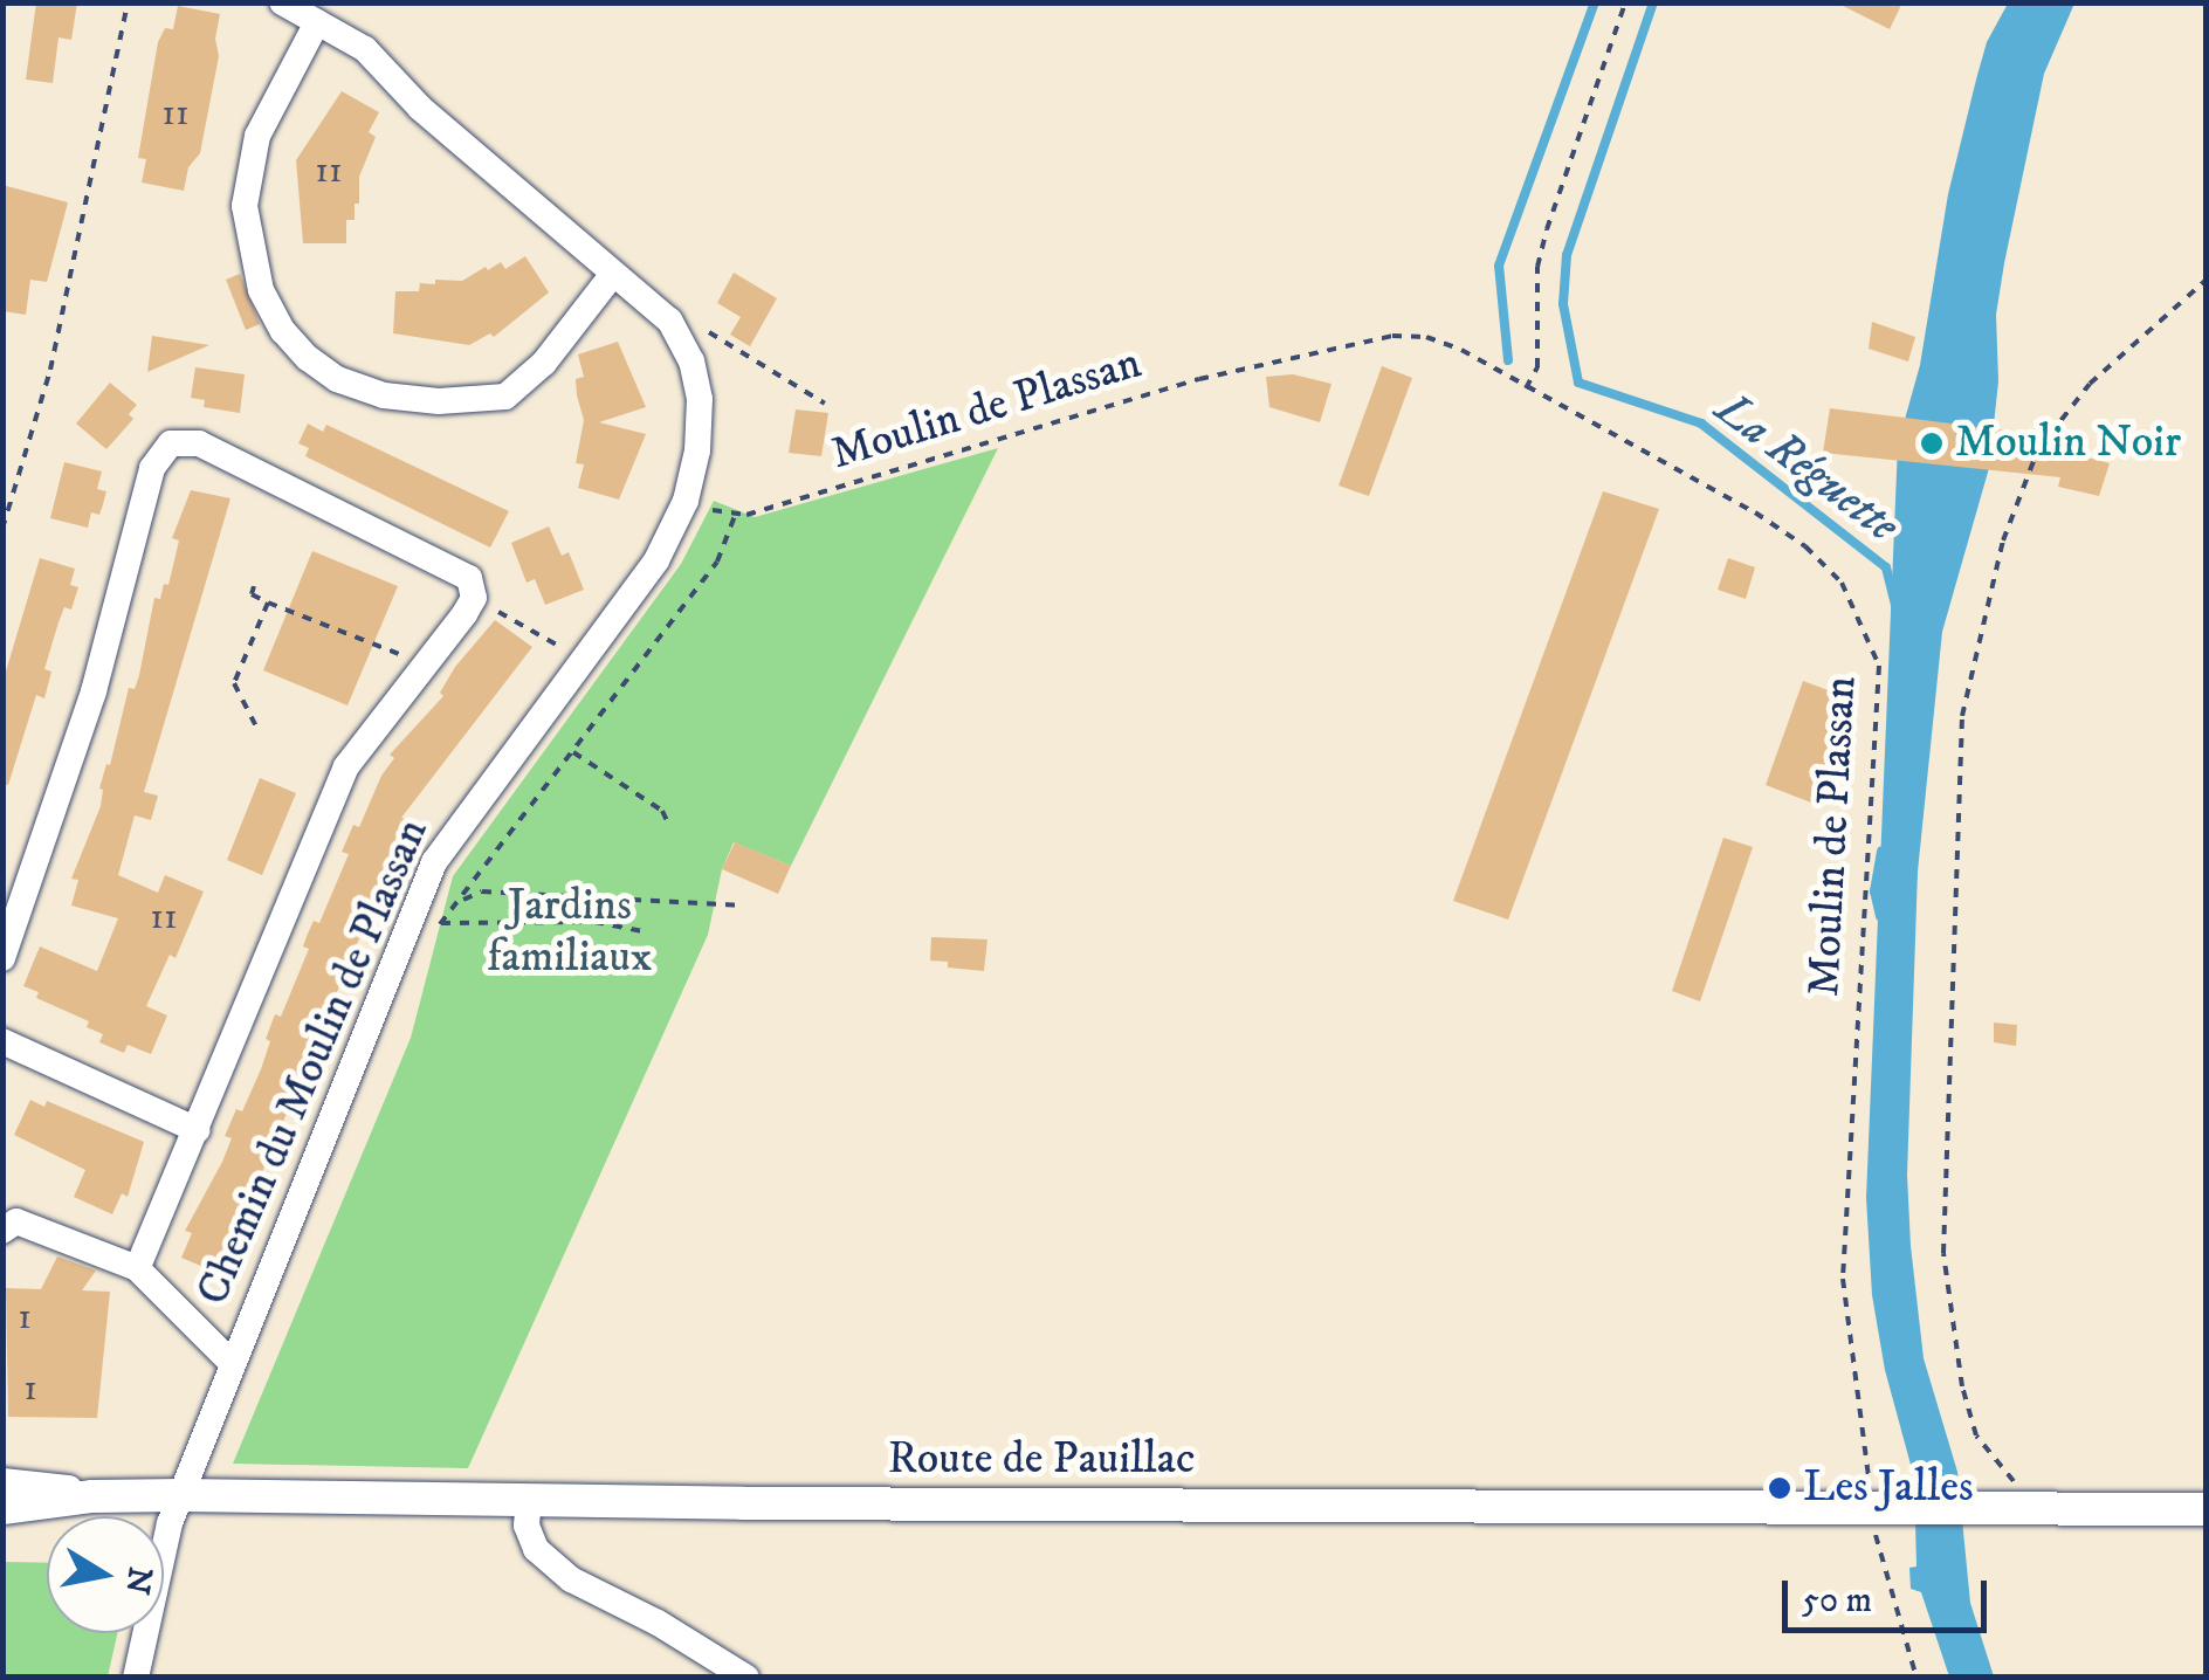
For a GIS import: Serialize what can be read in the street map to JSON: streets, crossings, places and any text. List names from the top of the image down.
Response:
{
  "streets": {
    "main road": ["Route de Pauillac"],
    "street": ["Chemin du Moulin de Plassan"],
    "path": ["Moulin de Plassan"]
  },
  "crossings": [
    ["Moulin de Plassan", "Route de Pauillac"],
    ["Chemin du Moulin de Plassan", "Route de Pauillac"]
  ],
  "water": ["La Réguette"],
  "parks": ["Jardins familiaux"],
  "places": ["Moulin Noir", "Les Jalles"],
  "house_numbers": [
    "11",
    "11",
    "11",
    "1",
    "1"
  ],
  "scale_bar": "50 m",
  "north": "right"
}
